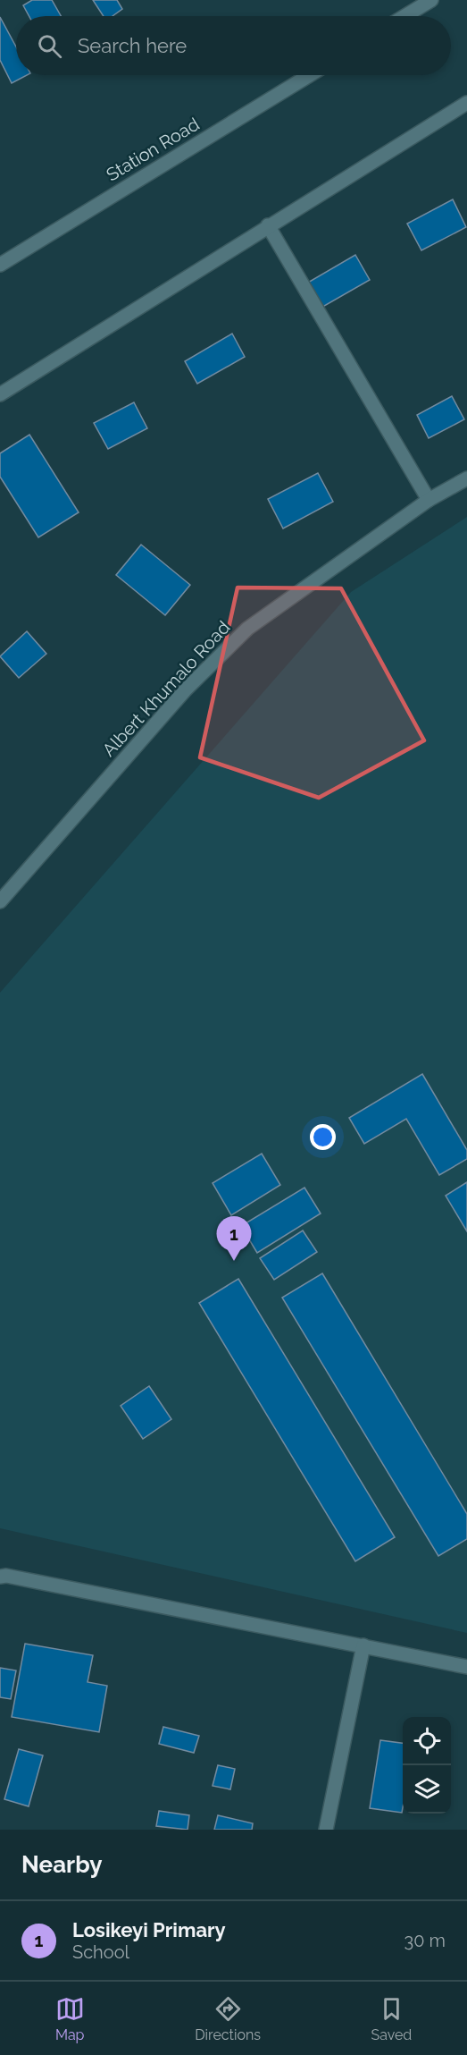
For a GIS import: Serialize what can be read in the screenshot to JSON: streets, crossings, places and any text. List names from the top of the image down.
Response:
{
  "streets": {
    "street": ["Station Road", "Albert Khumalo Road"]
  },
  "page": {
    "search": "Search here",
    "pins": "1",
    "heading": "Nearby",
    "list": [
      {
        "mark": "1",
        "name": "Losikeyi Primary",
        "note": "School",
        "value": "30 m"
      }
    ],
    "nav": ["Map", "Directions", "Saved"]
  }
}
